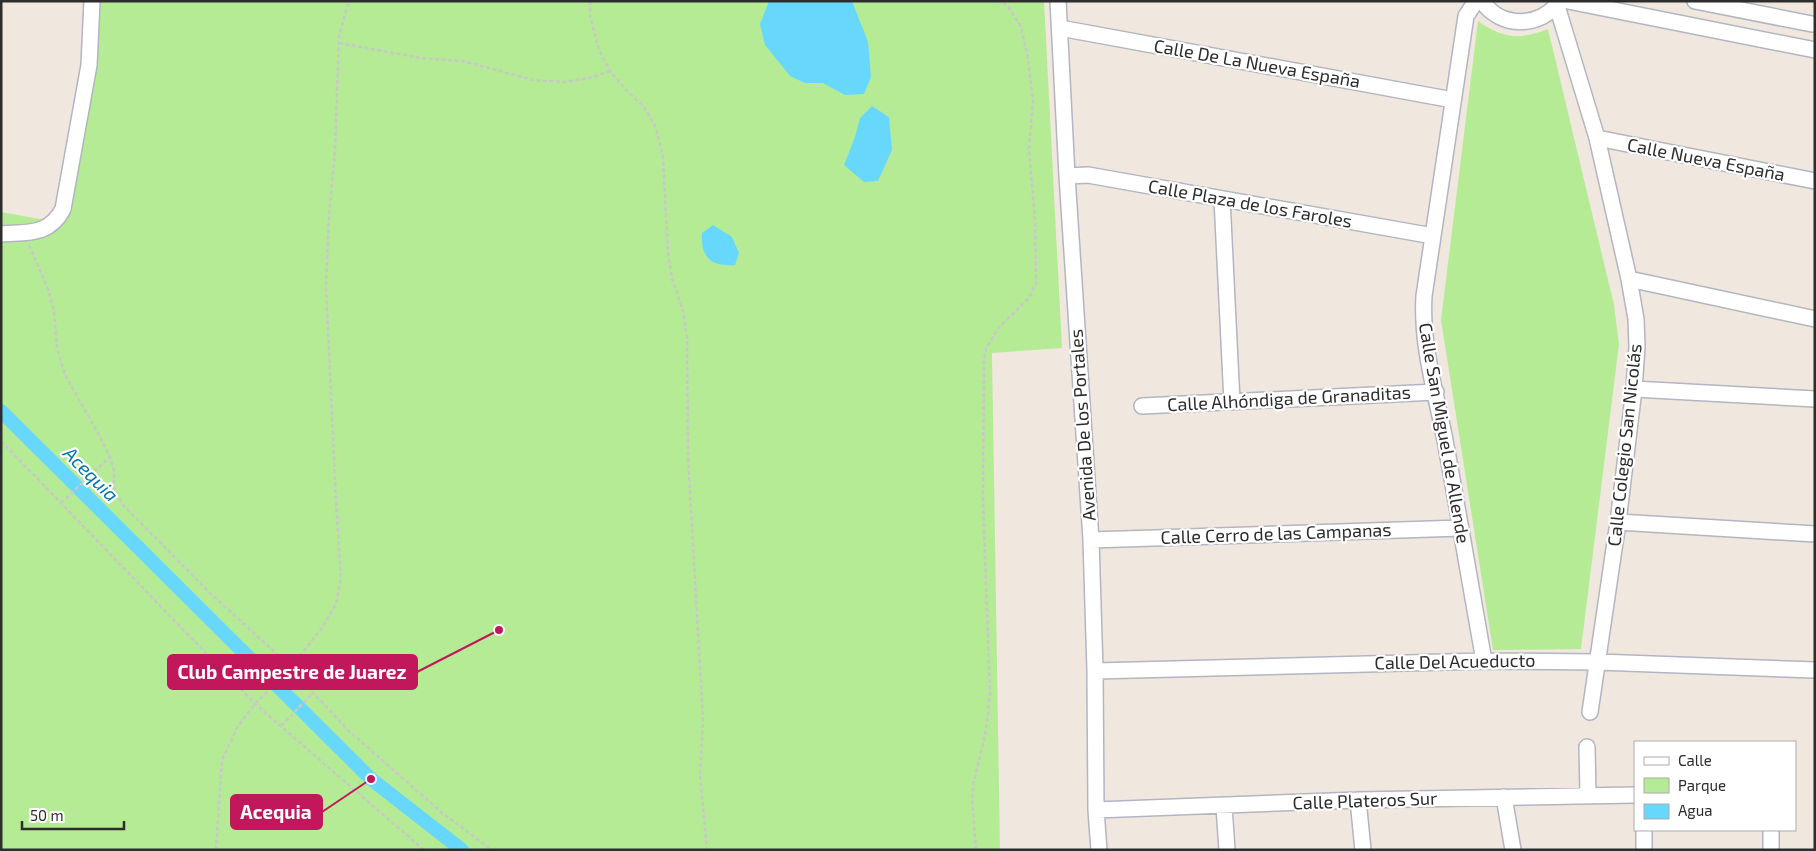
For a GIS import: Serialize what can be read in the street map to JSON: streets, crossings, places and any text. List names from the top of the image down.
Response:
{
  "streets": {
    "street": [
      "Calle De La Nueva España",
      "Calle Nueva España",
      "Calle Plaza de los Faroles",
      "Calle Alhóndiga de Granaditas",
      "Avenida De los Portales",
      "Calle San Miguel de Allende",
      "Calle Colegio San Nicolás",
      "Calle Cerro de las Campanas",
      "Calle Del Acueducto",
      "Calle Plateros Sur"
    ]
  },
  "crossings": [
    ["Calle De La Nueva España", "Avenida De los Portales"],
    ["Calle De La Nueva España", "Calle San Miguel de Allende"],
    ["Calle Nueva España", "Calle Colegio San Nicolás"],
    ["Calle Plaza de los Faroles", "Avenida De los Portales"],
    ["Calle Plaza de los Faroles", "Calle San Miguel de Allende"],
    ["Calle Alhóndiga de Granaditas", "Calle San Miguel de Allende"],
    ["Avenida De los Portales", "Calle Cerro de las Campanas"],
    ["Avenida De los Portales", "Calle Del Acueducto"],
    ["Avenida De los Portales", "Calle Plateros Sur"],
    ["Calle San Miguel de Allende", "Calle Cerro de las Campanas"],
    ["Calle San Miguel de Allende", "Calle Del Acueducto"],
    ["Calle Colegio San Nicolás", "Calle Del Acueducto"]
  ],
  "water": ["Acequia"],
  "places": ["Club Campestre de Juarez", "Acequia"],
  "legend": ["Calle", "Parque", "Agua"],
  "scale_bar": "50 m"
}
